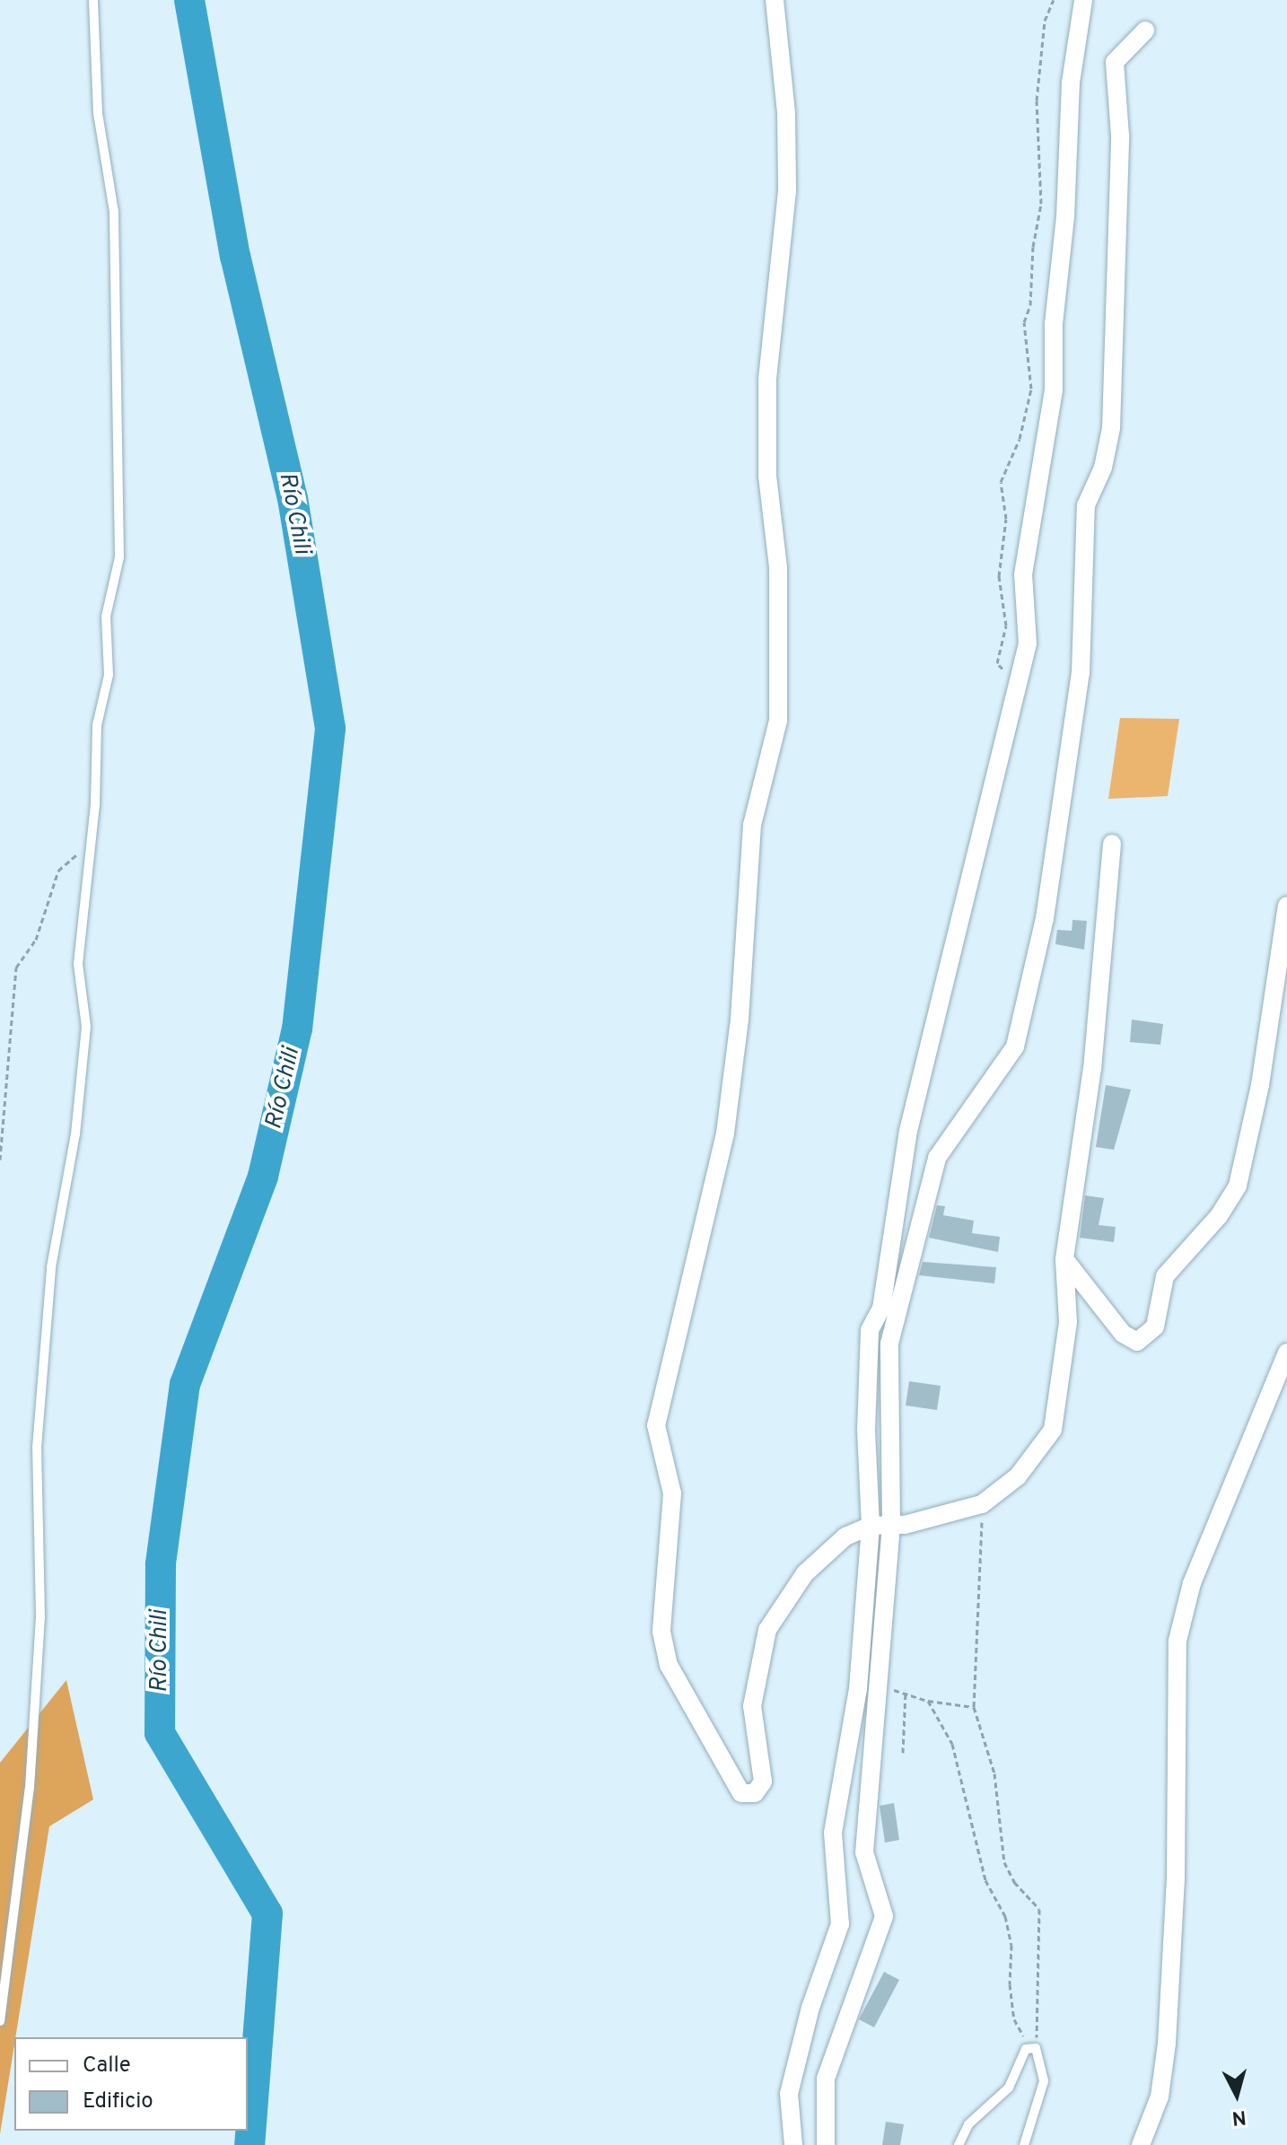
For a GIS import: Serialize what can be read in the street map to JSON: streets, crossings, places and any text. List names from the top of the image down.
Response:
{
  "water": ["Río Chili"],
  "legend": ["Calle", "Edificio"],
  "north": "bottom"
}
